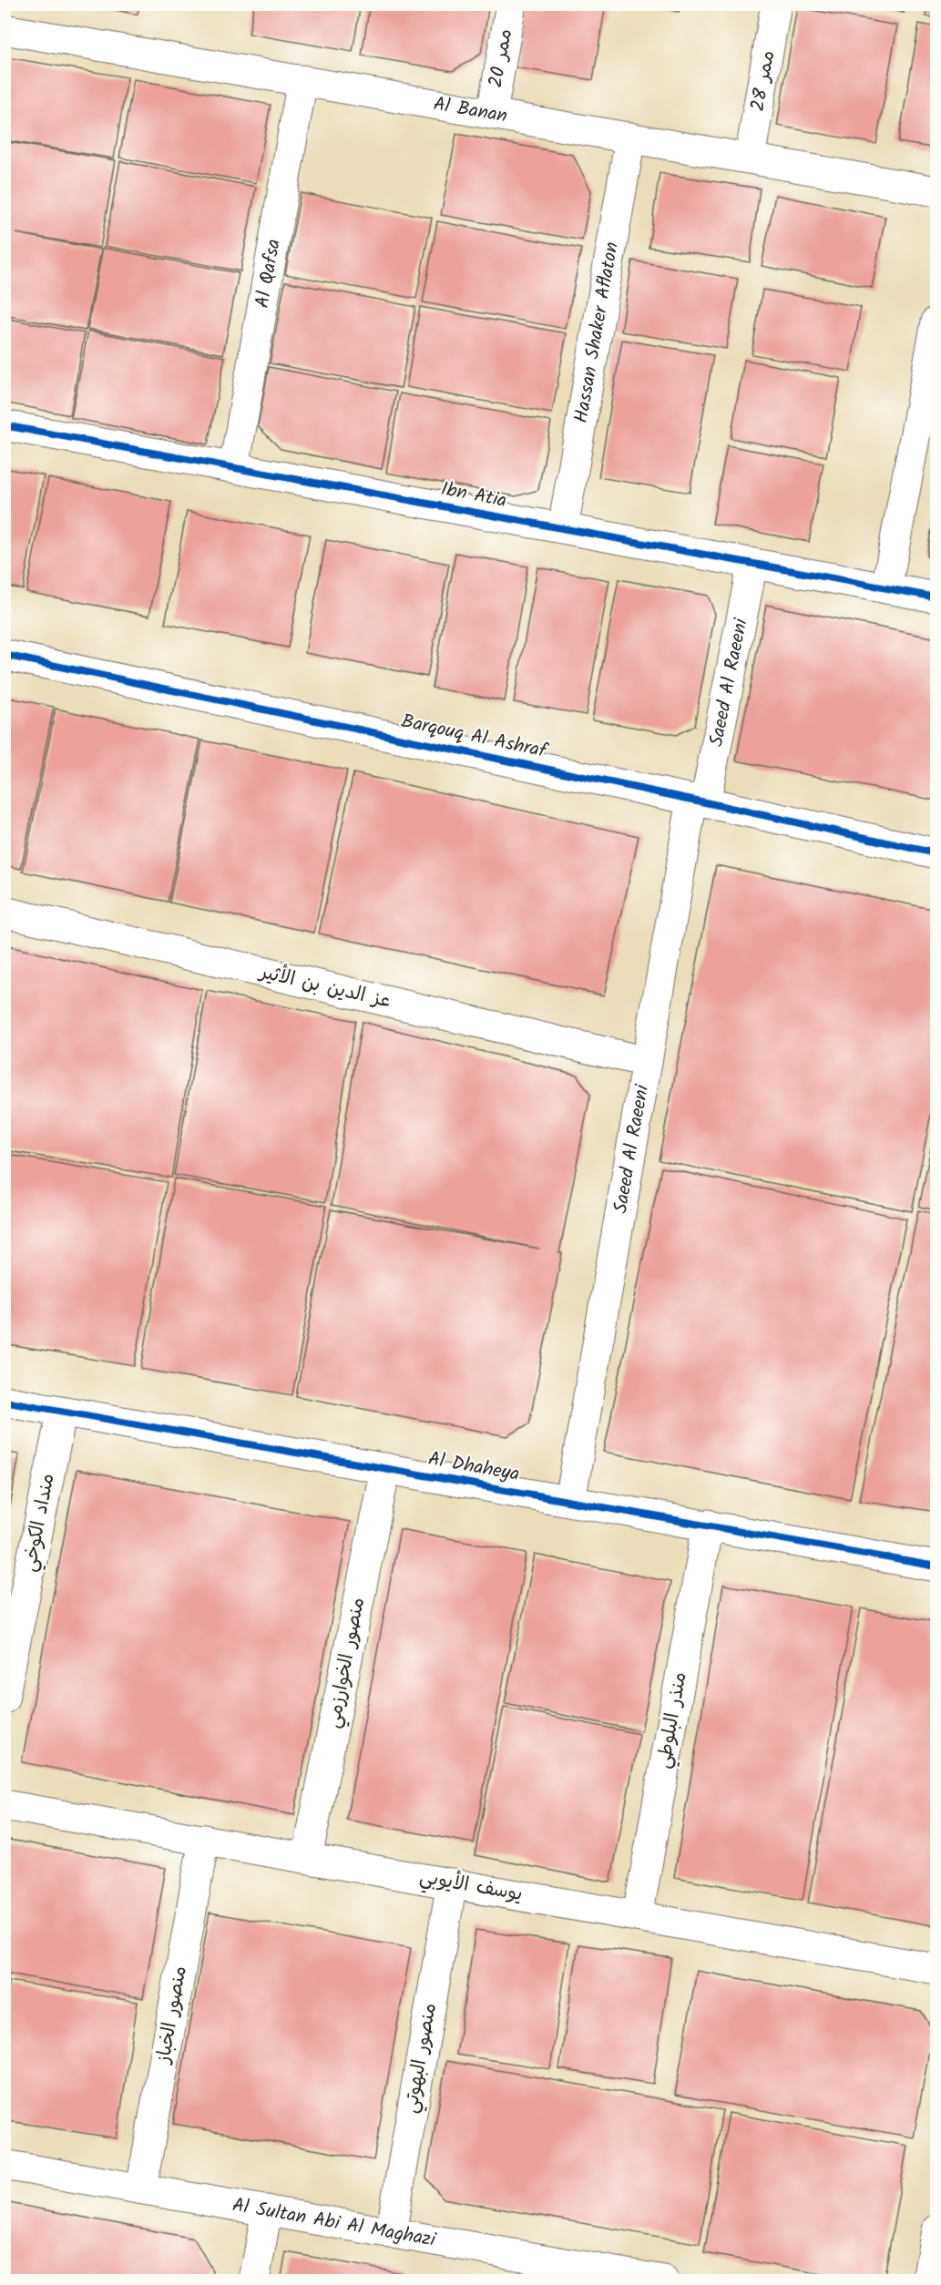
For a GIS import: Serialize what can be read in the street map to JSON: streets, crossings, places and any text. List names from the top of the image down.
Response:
{
  "streets": {
    "street": [
      "ممر 20",
      "ممر 28",
      "Al Banan",
      "Al Qafsa",
      "Hassan Shaker Aflaton",
      "Ibn Atia",
      "Saeed Al Raeeni",
      "Barqouq Al Ashraf",
      "عز الدين بن الأثير",
      "Al Dhaheya",
      "منداد الكوخي",
      "منصور الخوارزمي",
      "منذر البلوطي",
      "يوسف الأيوبي",
      "منصور الخباز",
      "منصور البهوتي",
      "Al Sultan Abi Al Maghazi"
    ]
  },
  "crossings": [
    ["ممر 20", "Al Banan"],
    ["ممر 28", "Al Banan"],
    ["Al Banan", "Al Qafsa"],
    ["Al Banan", "Hassan Shaker Aflaton"],
    ["Al Qafsa", "Ibn Atia"],
    ["Hassan Shaker Aflaton", "Ibn Atia"],
    ["Ibn Atia", "Saeed Al Raeeni"],
    ["Saeed Al Raeeni", "Barqouq Al Ashraf"],
    ["Saeed Al Raeeni", "عز الدين بن الأثير"],
    ["Saeed Al Raeeni", "Al Dhaheya"],
    ["Al Dhaheya", "منداد الكوخي"],
    ["Al Dhaheya", "منصور الخوارزمي"],
    ["Al Dhaheya", "منذر البلوطي"],
    ["منصور الخوارزمي", "يوسف الأيوبي"],
    ["منذر البلوطي", "يوسف الأيوبي"],
    ["يوسف الأيوبي", "منصور الخباز"],
    ["يوسف الأيوبي", "منصور البهوتي"],
    ["منصور الخباز", "Al Sultan Abi Al Maghazi"],
    ["منصور البهوتي", "Al Sultan Abi Al Maghazi"]
  ]
}
